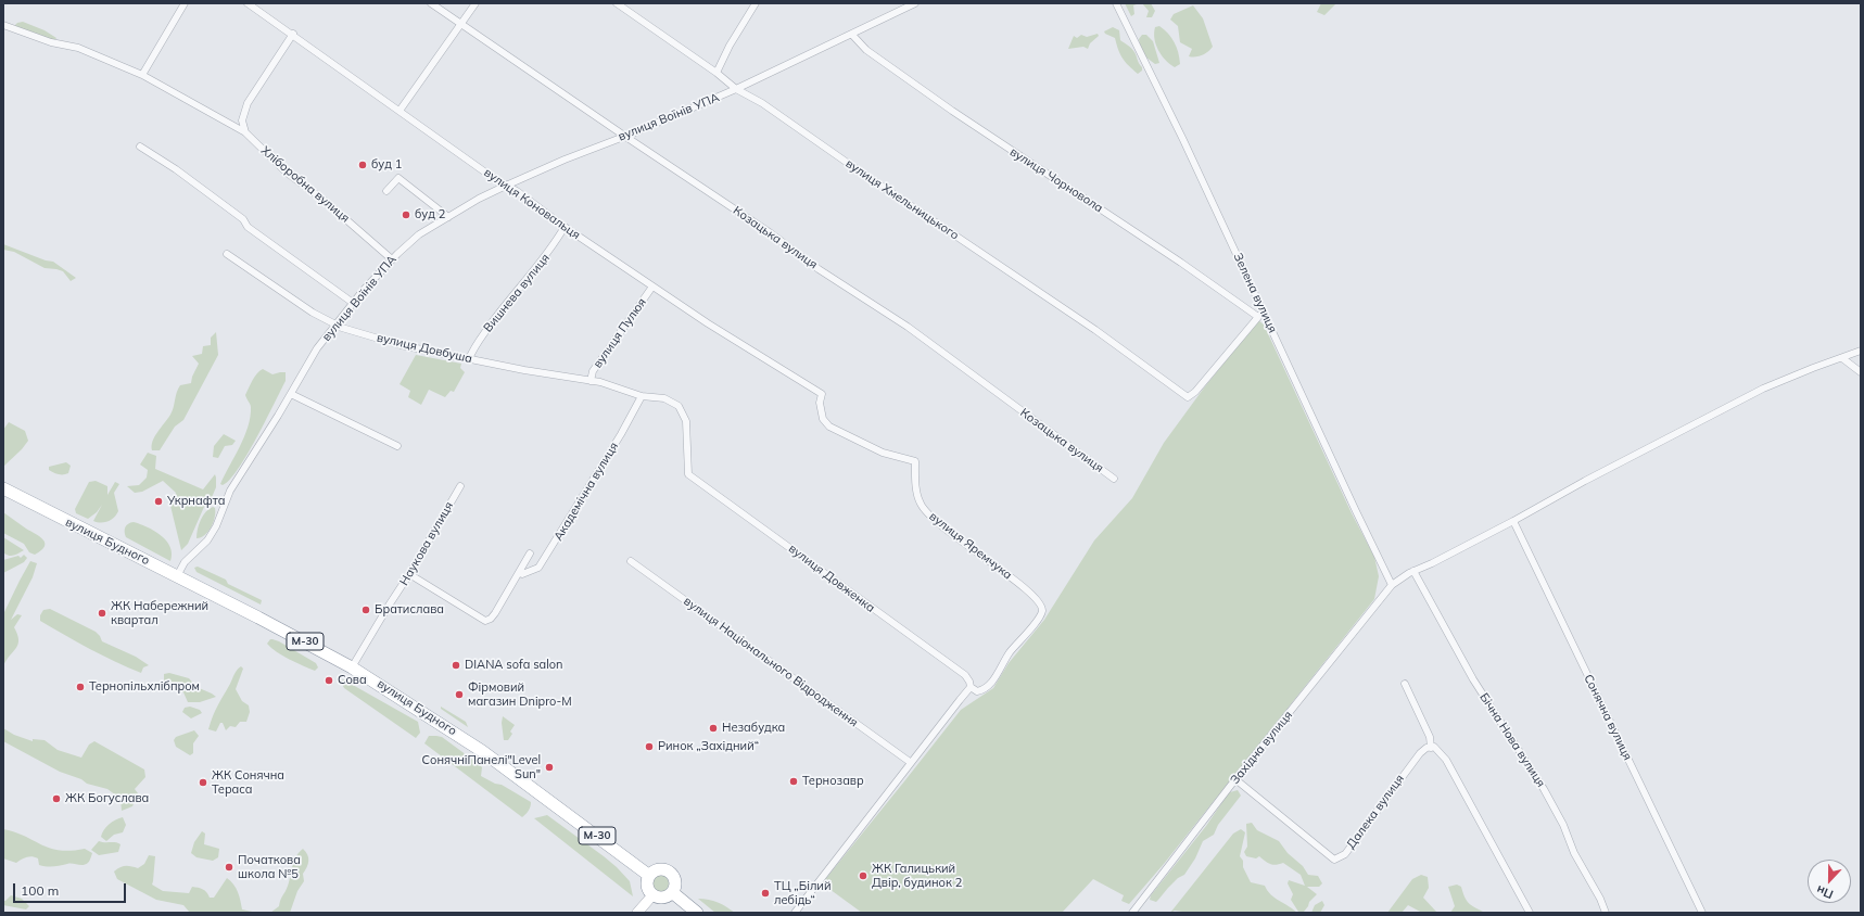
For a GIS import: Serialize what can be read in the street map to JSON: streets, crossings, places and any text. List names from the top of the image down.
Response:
{
  "streets": {
    "highway": ["вулиця Будного", "М-30"],
    "street": [
      "вулиця Воїнів УПА",
      "вулиця Чорновола",
      "Хліборобна вулиця",
      "вулиця Хмельницького",
      "вулиця Коновальця",
      "Козацька вулиця",
      "Вишнева вулиця",
      "Зелена вулиця",
      "вулиця Пулюя",
      "вулиця Довбуша",
      "Академічна вулиця",
      "Наукова вулиця",
      "вулиця Яремчука",
      "вулиця Довженка",
      "вулиця Національного Відродження",
      "Сонячна вулиця",
      "Бічна Нова вулиця",
      "Західна вулиця",
      "Далека вулиця"
    ]
  },
  "crossings": [
    ["вулиця Воїнів УПА", "вулиця Чорновола"],
    ["вулиця Воїнів УПА", "Хліборобна вулиця"],
    ["вулиця Воїнів УПА", "вулиця Хмельницького"],
    ["вулиця Воїнів УПА", "вулиця Коновальця"],
    ["вулиця Воїнів УПА", "Козацька вулиця"],
    ["вулиця Воїнів УПА", "вулиця Довбуша"],
    ["вулиця Воїнів УПА", "вулиця Будного"],
    ["вулиця Чорновола", "вулиця Хмельницького"],
    ["вулиця Чорновола", "Зелена вулиця"],
    ["вулиця Хмельницького", "Зелена вулиця"],
    ["вулиця Коновальця", "Вишнева вулиця"],
    ["вулиця Коновальця", "вулиця Пулюя"],
    ["вулиця Коновальця", "вулиця Яремчука"],
    ["Вишнева вулиця", "вулиця Довбуша"],
    ["Зелена вулиця", "Західна вулиця"],
    ["вулиця Пулюя", "вулиця Довбуша"],
    ["вулиця Довбуша", "Академічна вулиця"],
    ["вулиця Довбуша", "вулиця Довженка"],
    ["вулиця Будного", "Наукова вулиця"],
    ["вулиця Яремчука", "вулиця Довженка"],
    ["Сонячна вулиця", "Західна вулиця"],
    ["Бічна Нова вулиця", "Західна вулиця"],
    ["Західна вулиця", "Далека вулиця"]
  ],
  "places": [
    "буд 1",
    "буд 2",
    "Укрнафта",
    "Братислава",
    "ЖК Набережний квартал",
    "DIANA sofa salon",
    "Сова",
    "Тернопільхлібпром",
    "Фірмовий магазин Dnipro-M",
    "Незабудка",
    "Ринок „Західний“",
    "СонячніПанелі\"Level Sun\"",
    "Тернозавр",
    "ЖК Сонячна Тераса",
    "ЖК Богуслава",
    "Початкова школа №5",
    "ЖК Галицький Двір, будинок 2",
    "ТЦ „Білий лебідь“"
  ],
  "scale_bar": "100 m",
  "north": "bottom"
}
